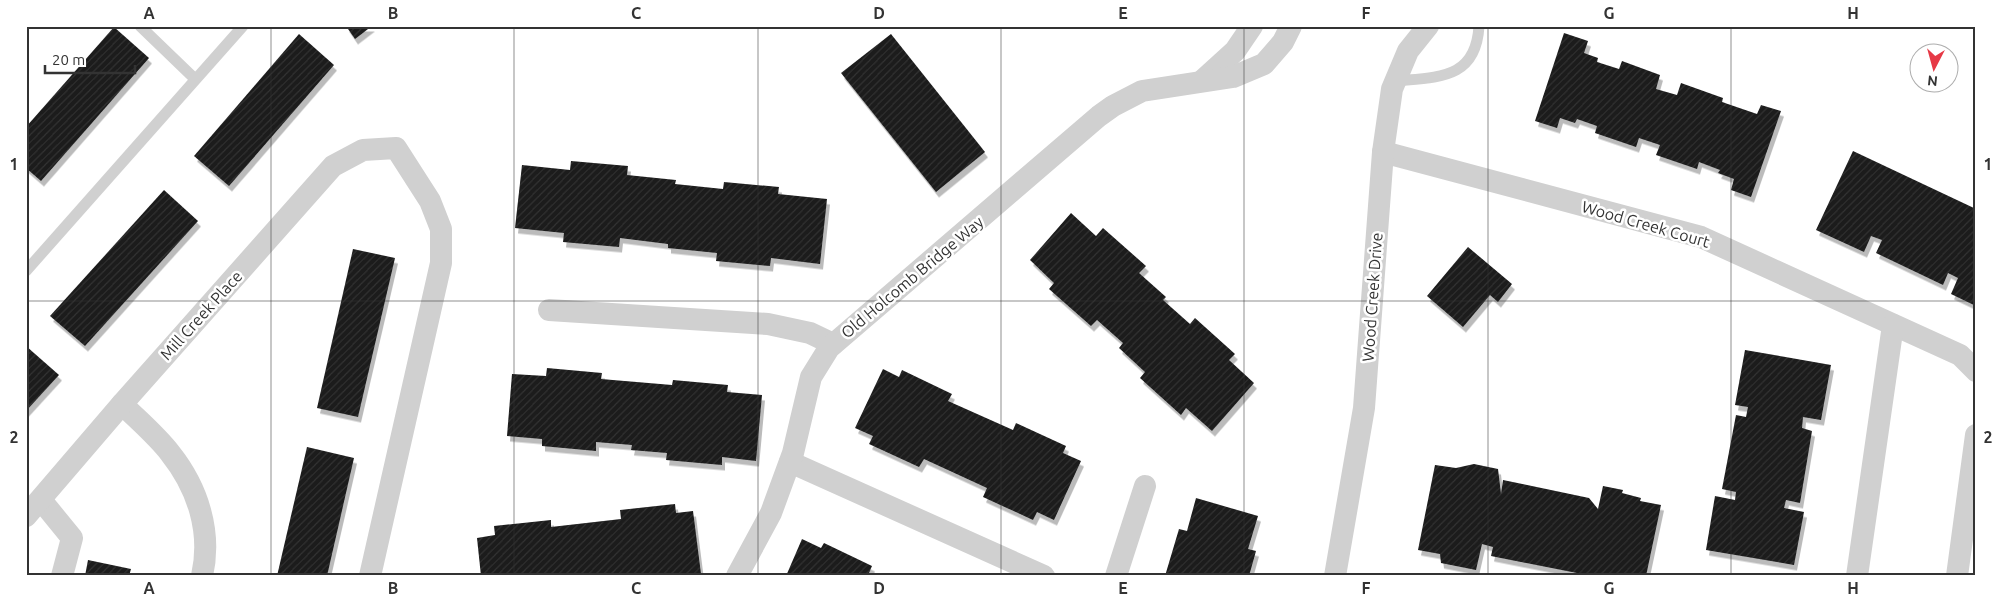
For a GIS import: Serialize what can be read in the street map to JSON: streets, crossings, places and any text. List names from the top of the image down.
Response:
{
  "streets": {
    "street": [
      "Wood Creek Court",
      "Old Holcomb Bridge Way",
      "Wood Creek Drive",
      "Mill Creek Place"
    ]
  },
  "crossings": [
    ["Wood Creek Court", "Wood Creek Drive"]
  ],
  "scale_bar": "20 m",
  "north": "bottom",
  "grid": {
    "columns": [
      "A",
      "B",
      "C",
      "D",
      "E",
      "F",
      "G",
      "H"
    ],
    "rows": ["1", "2"]
  }
}
